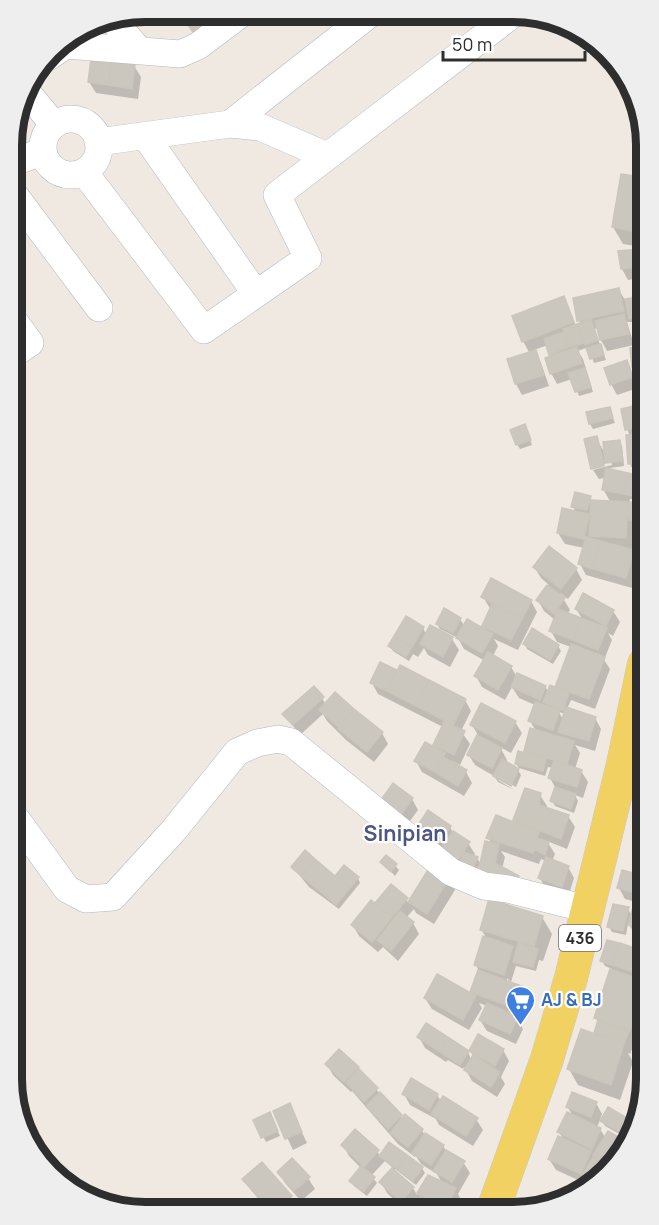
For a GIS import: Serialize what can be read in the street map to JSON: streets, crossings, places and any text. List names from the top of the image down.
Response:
{
  "streets": {
    "main road": ["436"]
  },
  "districts": ["Sinipian"],
  "places": {
    "supermarket": ["AJ & BJ"]
  },
  "scale_bar": "50 m"
}
